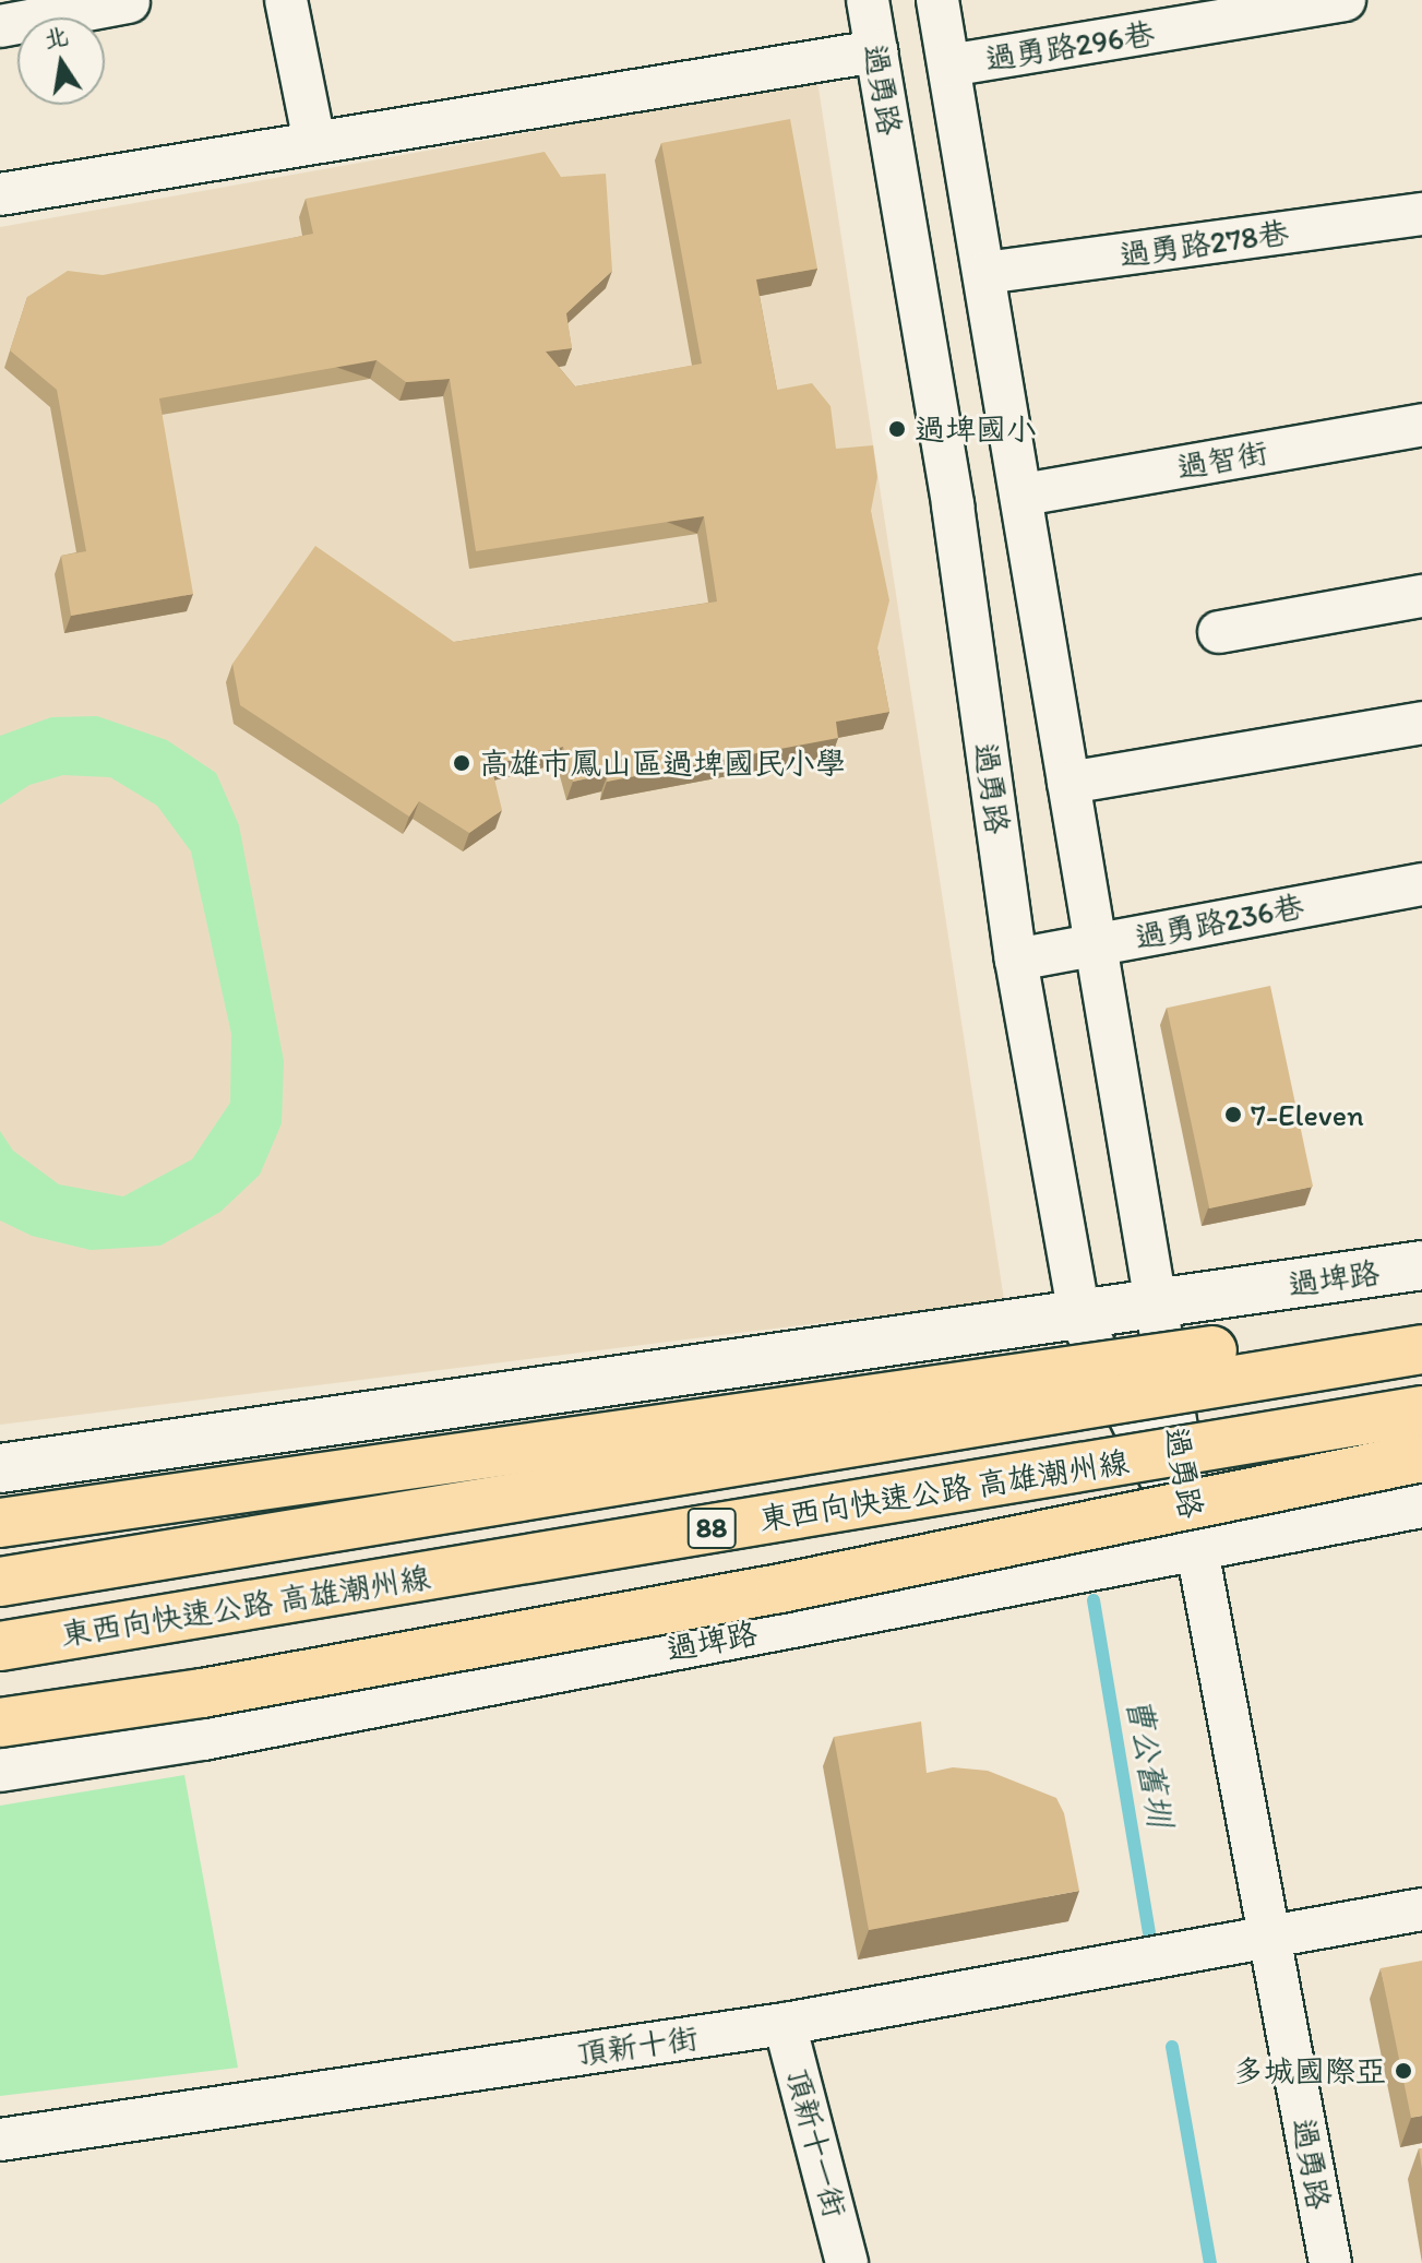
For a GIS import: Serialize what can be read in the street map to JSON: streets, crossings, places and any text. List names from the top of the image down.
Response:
{
  "streets": {
    "highway": ["東西向快速公路 高雄潮州線", "88"],
    "main road": ["過埤路"],
    "street": [
      "過勇路296巷",
      "過勇路",
      "過勇路278巷",
      "過智街",
      "過勇路236巷",
      "頂新十街",
      "頂新十一街"
    ]
  },
  "crossings": [
    ["過勇路296巷", "過勇路"],
    ["過勇路", "過勇路278巷"],
    ["過勇路", "過智街"],
    ["過勇路", "過勇路236巷"],
    ["過勇路", "過埤路"],
    ["過勇路", "頂新十街"],
    ["頂新十街", "頂新十一街"]
  ],
  "water": ["曹公舊圳"],
  "places": [
    "過埤國小",
    "高雄市鳳山區過埤國民小學",
    "7-Eleven",
    "多城國際亞"
  ],
  "north": "top"
}
